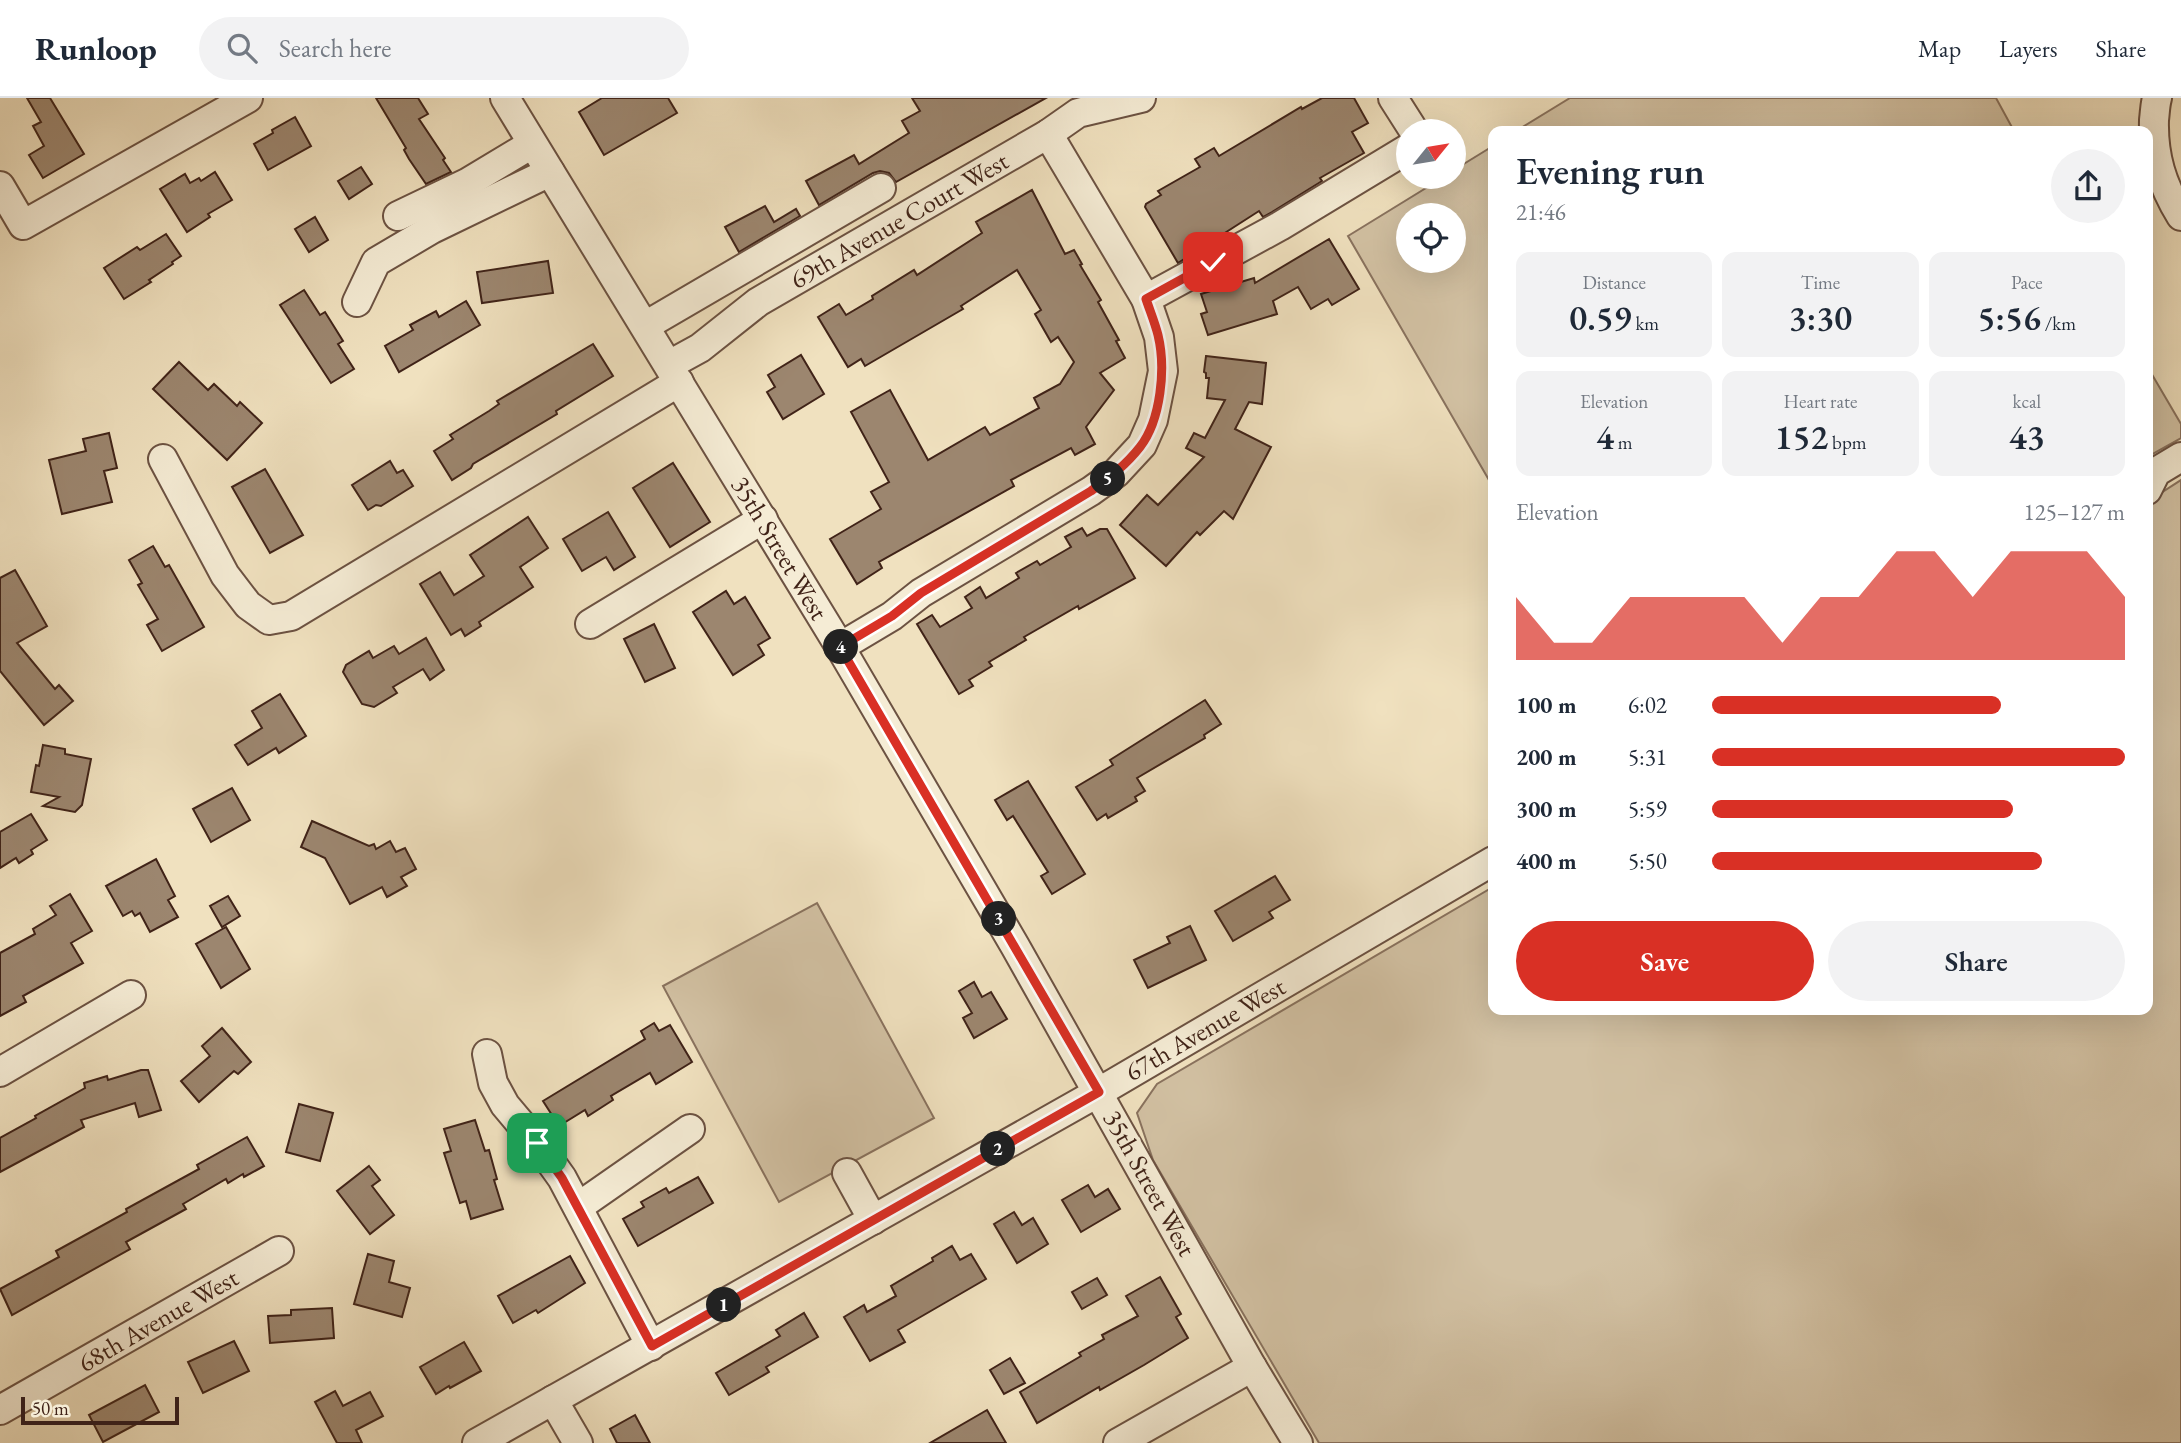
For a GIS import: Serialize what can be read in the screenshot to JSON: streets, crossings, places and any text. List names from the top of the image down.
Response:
{
  "streets": {
    "street": [
      "69th Avenue Court West",
      "35th Street West",
      "67th Avenue West",
      "68th Avenue West"
    ]
  },
  "crossings": [
    ["69th Avenue Court West", "35th Street West"],
    ["35th Street West", "67th Avenue West"]
  ],
  "scale_bar": "50 m",
  "north": "top right",
  "page": {
    "header": "Runloop",
    "search": "Search here",
    "nav": ["Map", "Layers", "Share"],
    "heading": ["Evening run", "21:46"],
    "stats": [
      ["Distance", "0.59 km"],
      ["Time", "3:30"],
      ["Pace", "5:56 /km"],
      ["Elevation", "4 m"],
      ["Heart rate", "152 bpm"],
      ["kcal", "43"]
    ],
    "pins": [
      "5",
      "4",
      "3",
      "2",
      "1"
    ],
    "chart": ["Elevation", "125–127 m"],
    "list": [
      {
        "name": "100 m",
        "note": "6:02"
      },
      {
        "name": "200 m",
        "note": "5:31"
      },
      {
        "name": "300 m",
        "note": "5:59"
      },
      {
        "name": "400 m",
        "note": "5:50"
      }
    ],
    "buttons": ["Save", "Share"],
    "scale": "50 m"
  }
}
